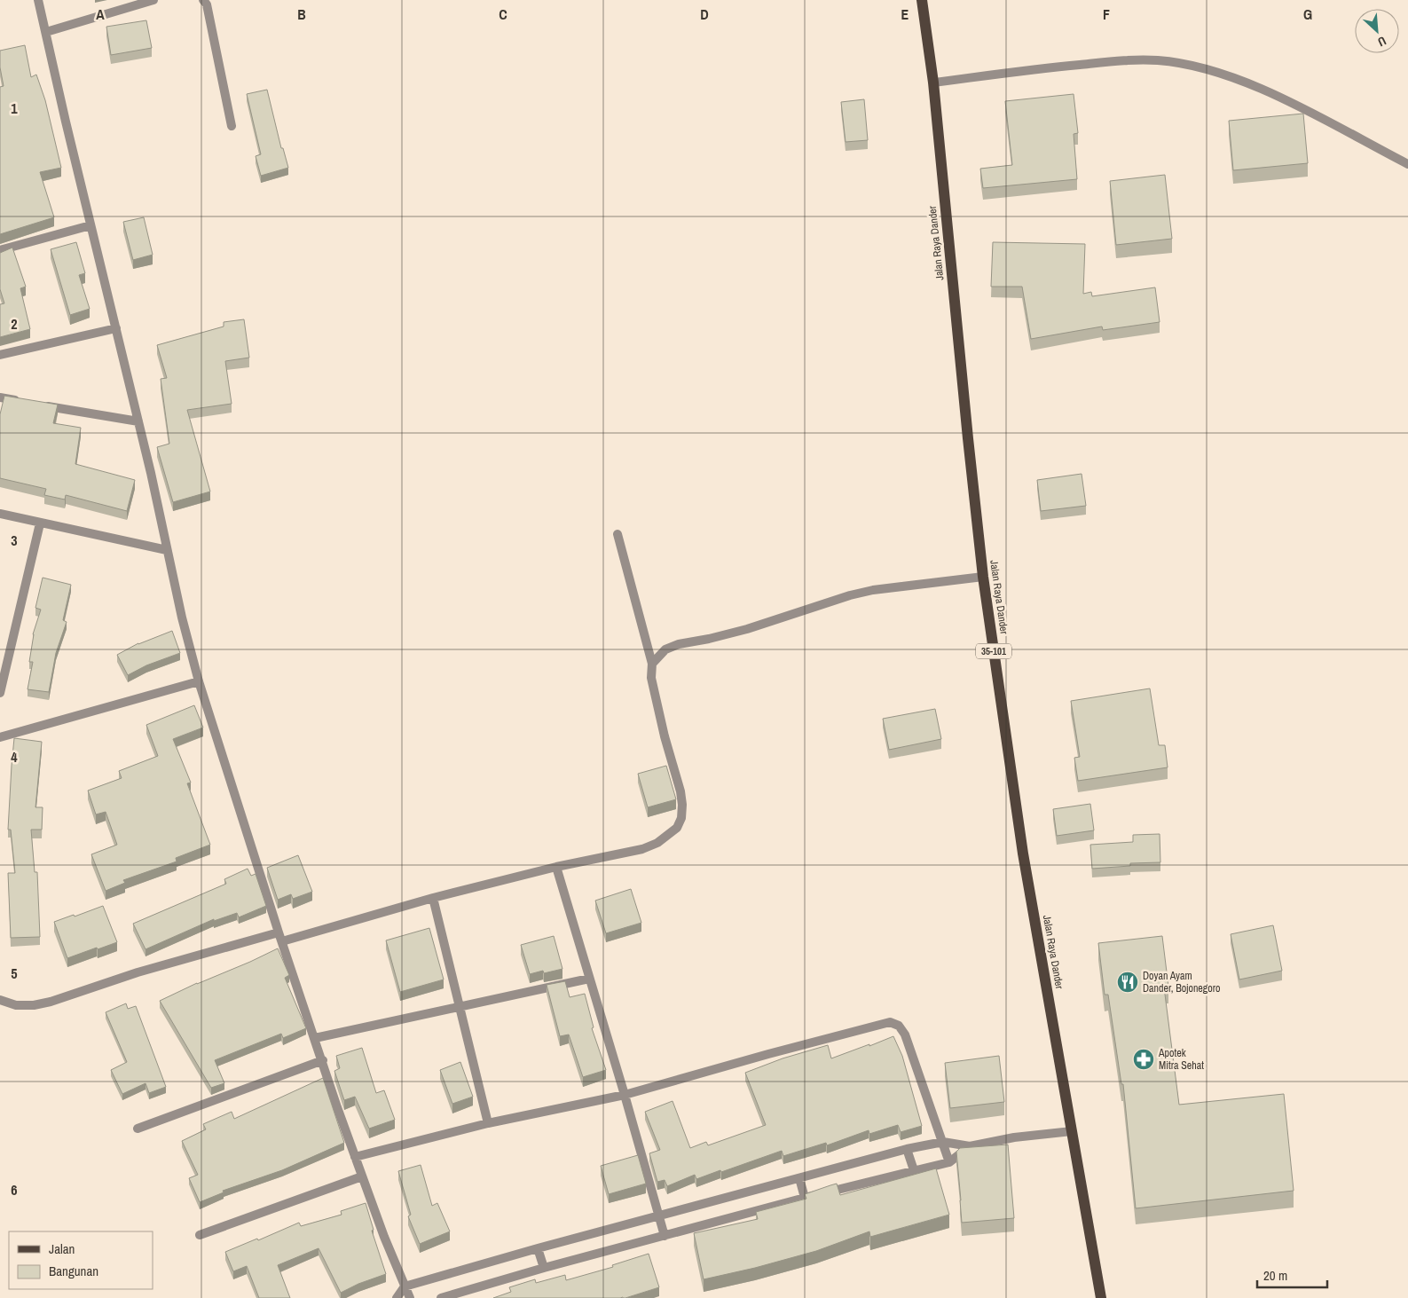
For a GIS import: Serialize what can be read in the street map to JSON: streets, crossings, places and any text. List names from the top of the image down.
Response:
{
  "streets": {
    "main road": ["Jalan Raya Dander", "35-101"]
  },
  "places": {
    "restaurant": ["Doyan Ayam Dander, Bojonegoro"],
    "pharmacy": ["Apotek Mitra Sehat"]
  },
  "legend": ["Jalan", "Bangunan"],
  "scale_bar": "20 m",
  "north": "bottom right",
  "grid": {
    "columns": [
      "A",
      "B",
      "C",
      "D",
      "E",
      "F",
      "G"
    ],
    "rows": [
      "1",
      "2",
      "3",
      "4",
      "5",
      "6"
    ]
  }
}
